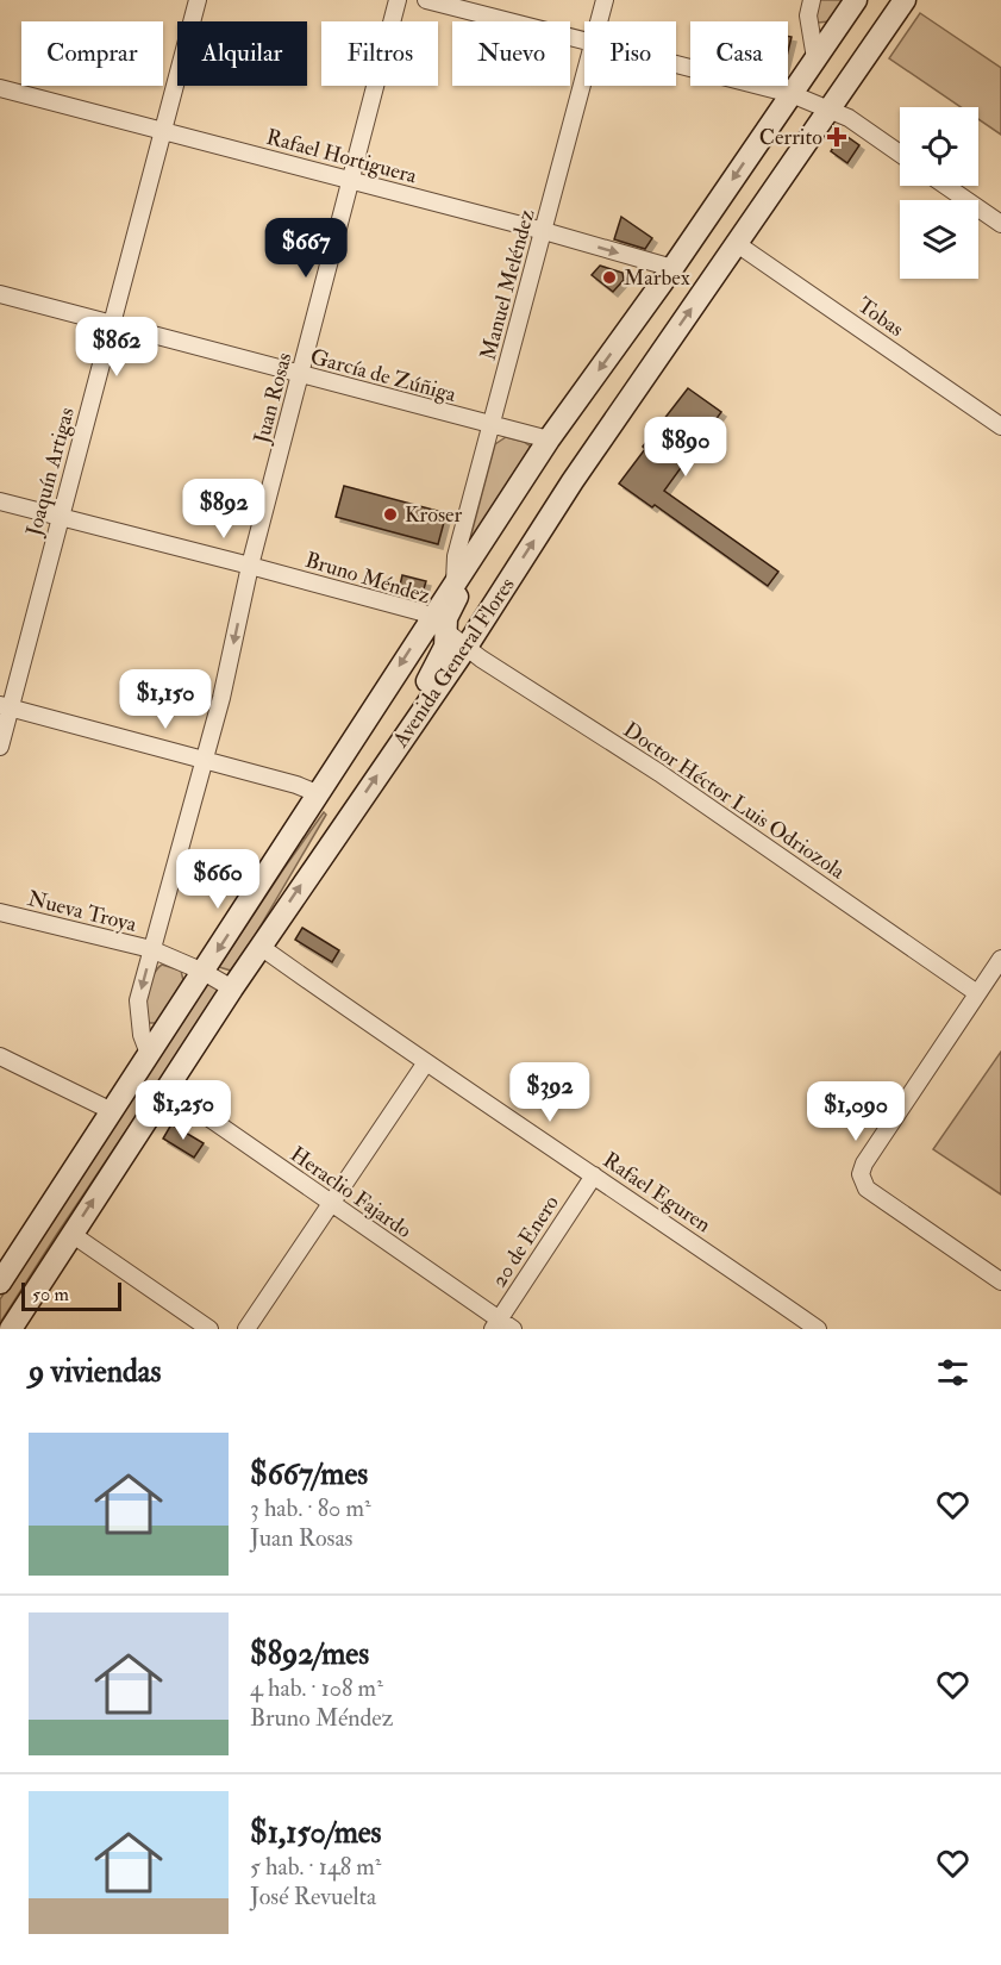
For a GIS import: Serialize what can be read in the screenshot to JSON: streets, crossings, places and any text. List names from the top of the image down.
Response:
{
  "streets": {
    "main road": ["Avenida General Flores"],
    "street": [
      "Rafael Hortiguera",
      "Manuel Meléndez",
      "Tobas",
      "García de Zúñiga",
      "Juan Rosas",
      "Joaquín Artigas",
      "Bruno Méndez",
      "Doctor Héctor Luis Odriozola",
      "Nueva Troya",
      "Heraclio Fajardo",
      "Rafael Eguren",
      "20 de Enero"
    ]
  },
  "crossings": [
    ["Rafael Hortiguera", "Manuel Meléndez"],
    ["Rafael Hortiguera", "Juan Rosas"],
    ["Rafael Hortiguera", "Joaquín Artigas"],
    ["Rafael Hortiguera", "Avenida General Flores"],
    ["Manuel Meléndez", "García de Zúñiga"],
    ["Manuel Meléndez", "Avenida General Flores"],
    ["Tobas", "Avenida General Flores"],
    ["García de Zúñiga", "Juan Rosas"],
    ["García de Zúñiga", "Joaquín Artigas"],
    ["García de Zúñiga", "Avenida General Flores"],
    ["Juan Rosas", "Bruno Méndez"],
    ["Juan Rosas", "Avenida General Flores"],
    ["Juan Rosas", "Nueva Troya"],
    ["Joaquín Artigas", "Bruno Méndez"],
    ["Bruno Méndez", "Avenida General Flores"],
    ["Bruno Méndez", "Doctor Héctor Luis Odriozola"],
    ["Avenida General Flores", "Doctor Héctor Luis Odriozola"],
    ["Avenida General Flores", "Nueva Troya"],
    ["Avenida General Flores", "Heraclio Fajardo"],
    ["Avenida General Flores", "Rafael Eguren"],
    ["Heraclio Fajardo", "20 de Enero"],
    ["Rafael Eguren", "20 de Enero"]
  ],
  "places": {
    "health": ["Cerrito"],
    "other": ["Marbex", "Kroser"]
  },
  "scale_bar": "50 m",
  "page": {
    "chip": [
      "Comprar",
      "Alquilar",
      "Filtros",
      "Nuevo",
      "Piso",
      "Casa"
    ],
    "price": [
      "$667",
      "$862",
      "$890",
      "$892",
      "$1,150",
      "$660",
      "$392",
      "$1,250",
      "$1,090"
    ],
    "scale": "50 m",
    "heading": "9 viviendas",
    "list": [
      {
        "name": "$667/mes",
        "note": "3 hab. · 80 m² · Juan Rosas"
      },
      {
        "name": "$892/mes",
        "note": "4 hab. · 108 m² · Bruno Méndez"
      },
      {
        "name": "$1,150/mes",
        "note": "5 hab. · 148 m² · José Revuelta"
      }
    ]
  }
}
